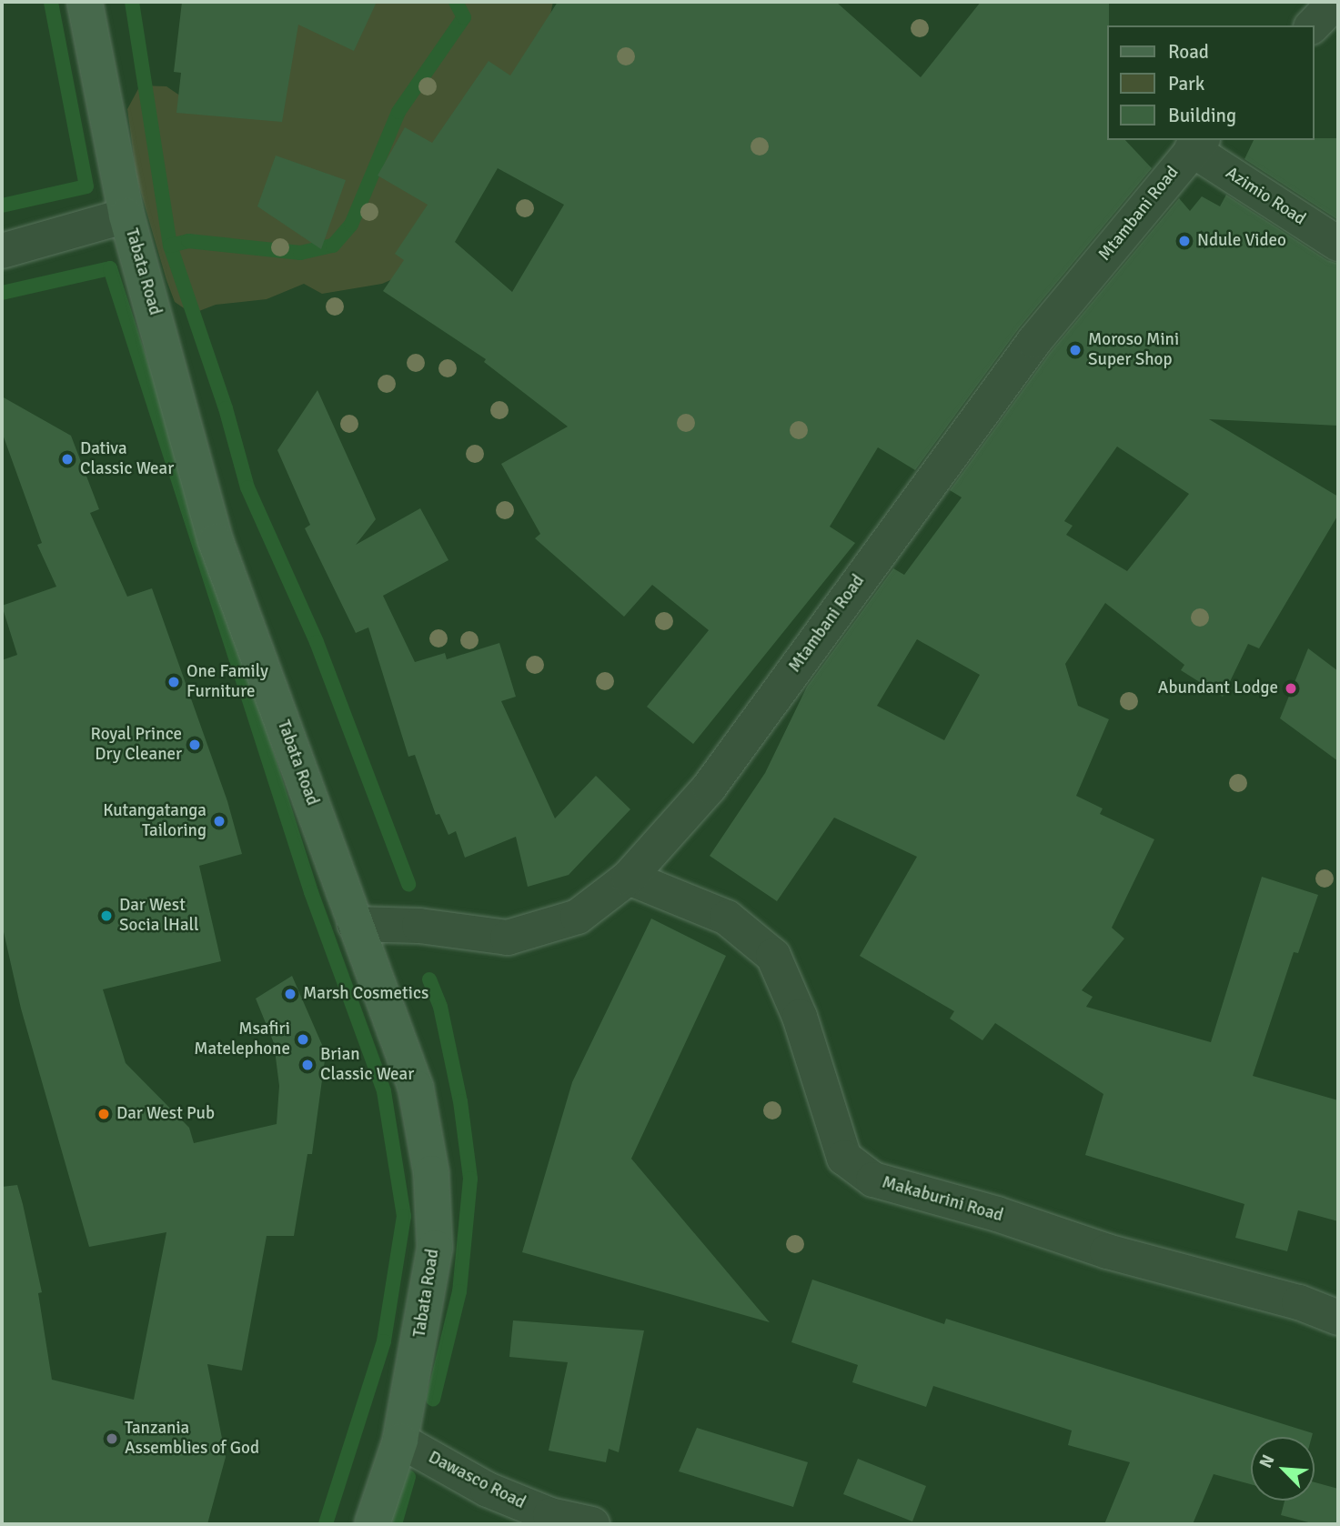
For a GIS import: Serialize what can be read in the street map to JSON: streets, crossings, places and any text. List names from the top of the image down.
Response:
{
  "streets": {
    "main road": ["Tabata Road"],
    "street": [
      "Azimio Road",
      "Mtambani Road",
      "Makaburini Road",
      "Dawasco Road"
    ]
  },
  "crossings": [
    ["Azimio Road", "Mtambani Road"],
    ["Mtambani Road", "Tabata Road"],
    ["Mtambani Road", "Makaburini Road"],
    ["Tabata Road", "Dawasco Road"]
  ],
  "places": [
    "Ndule Video",
    "Moroso Mini Super Shop",
    "Dativa Classic Wear",
    "One Family Furniture",
    "Abundant Lodge",
    "Royal Prince Dry Cleaner",
    "Kutangatanga Tailoring",
    "Dar West Socia lHall",
    "Marsh Cosmetics",
    "Msafiri Matelephone",
    "Brian Classic Wear",
    "Dar West Pub",
    "Tanzania Assemblies of God"
  ],
  "legend": ["Road", "Park", "Building"],
  "north": "top left"
}
